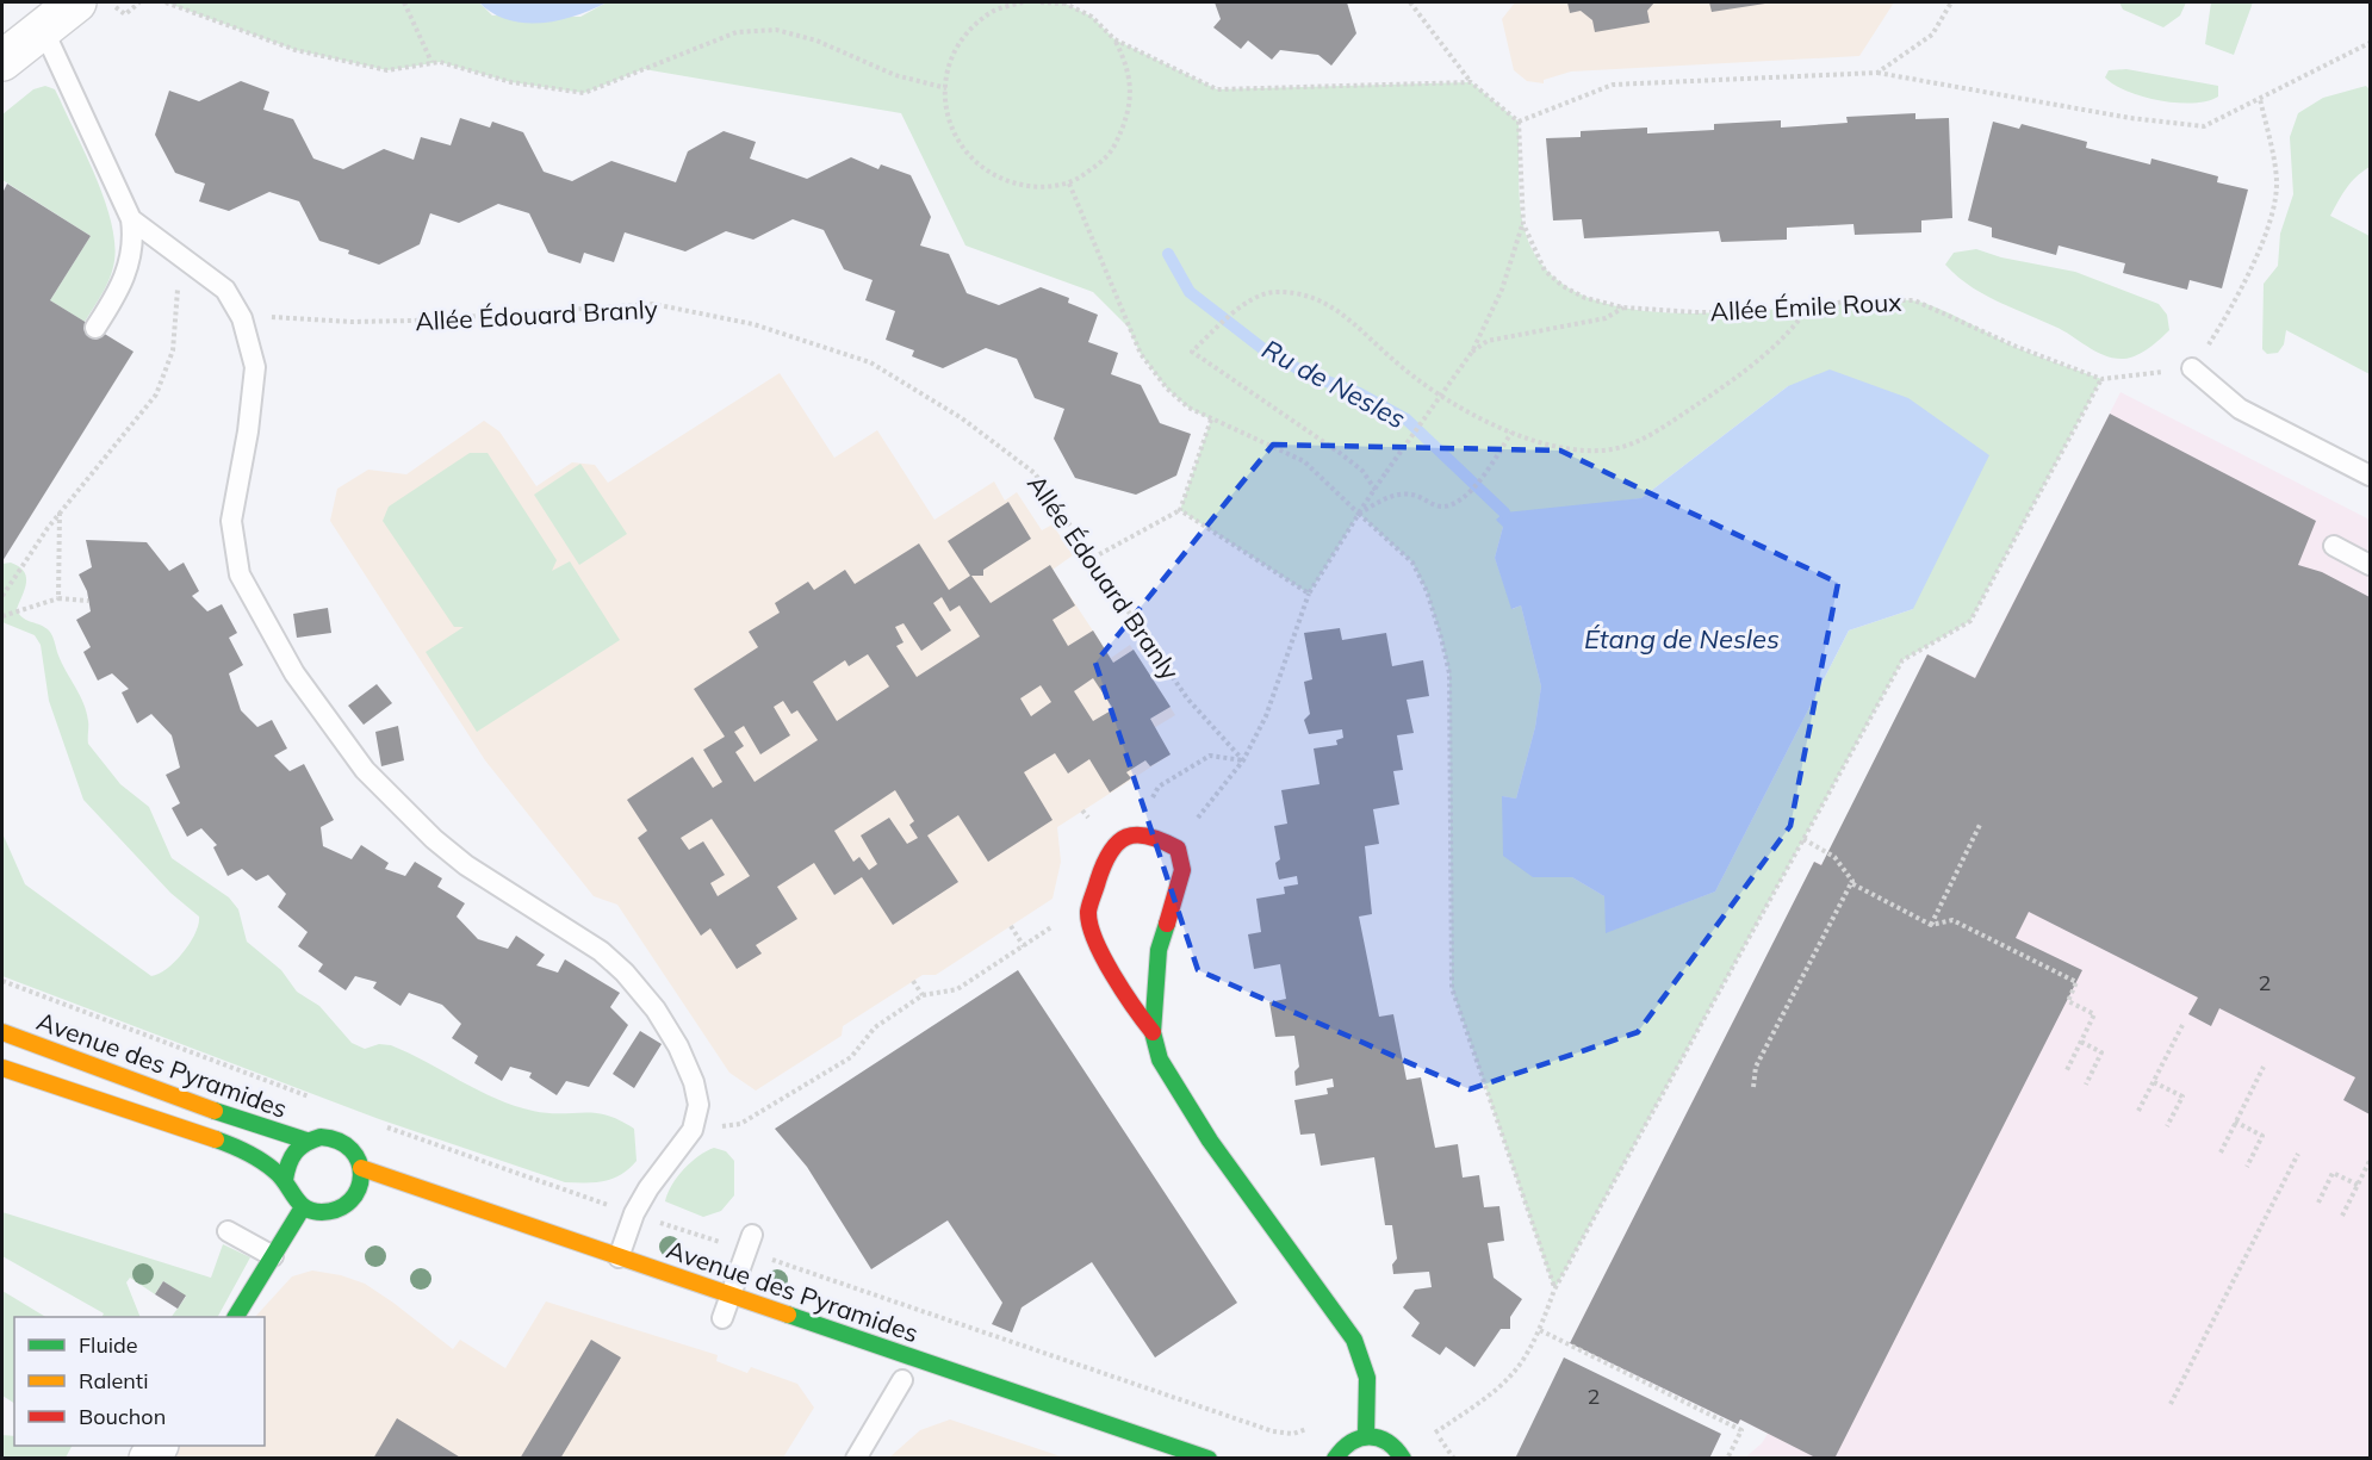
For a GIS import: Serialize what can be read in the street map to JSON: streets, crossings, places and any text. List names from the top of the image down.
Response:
{
  "streets": {
    "main road": ["Avenue des Pyramides"],
    "path": ["Allée Émile Roux", "Allée Édouard Branly"]
  },
  "water": ["Ru de Nesles", "Étang de Nesles"],
  "house_numbers": ["2", "2"],
  "legend": ["Fluide", "Ralenti", "Bouchon"]
}
